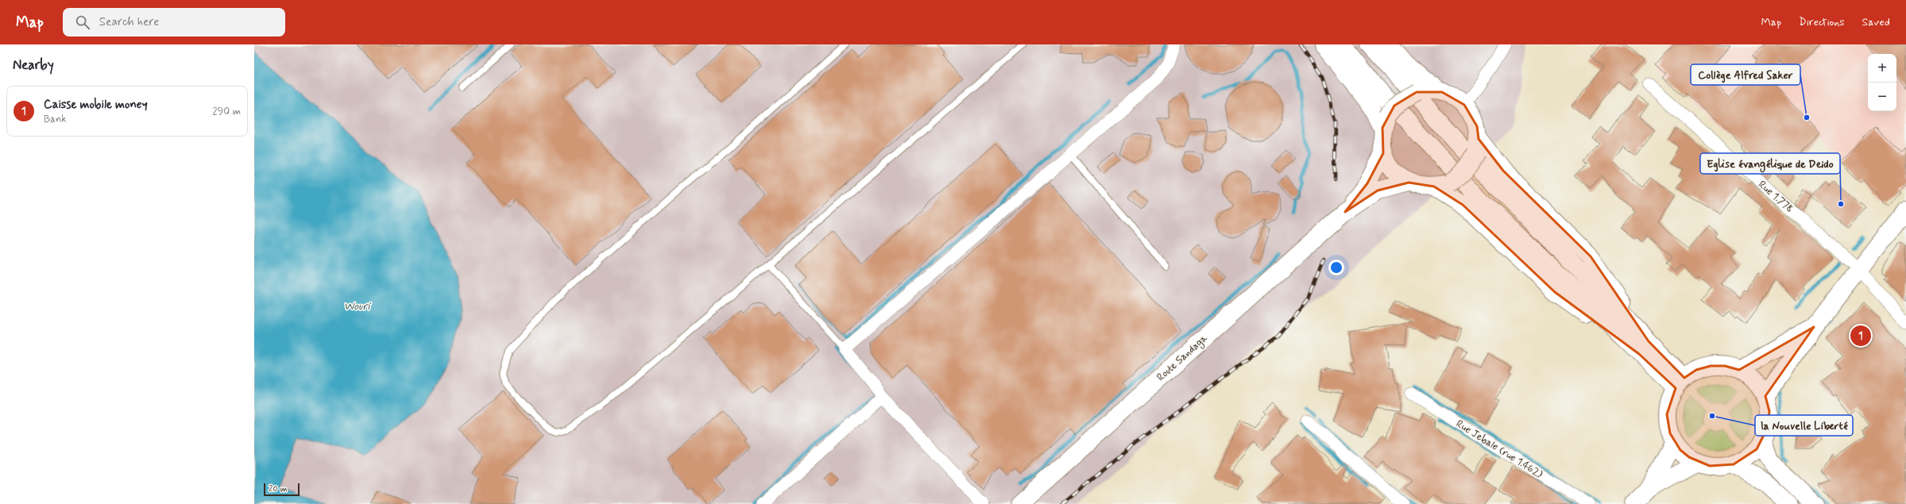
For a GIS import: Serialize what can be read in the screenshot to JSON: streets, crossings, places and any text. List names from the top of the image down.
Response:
{
  "streets": {
    "main road": ["Route Sandaga"],
    "street": ["Rue 1.778", "Rue Jebale (rue 1.462)"]
  },
  "water": ["Wouri"],
  "places": ["Collège Alfred Saker", "Eglise évangélique de Deido", "la Nouvelle Liberté"],
  "scale_bar": "20 m",
  "page": {
    "header": "Map",
    "search": "Search here",
    "nav": ["Map", "Directions", "Saved"],
    "heading": "Nearby",
    "map_buttons": ["+", "−"],
    "list": [
      {
        "mark": "1",
        "name": "Caisse mobile money",
        "note": "Bank",
        "value": "290 m"
      }
    ],
    "pins": "1",
    "scale": "20 m"
  }
}
